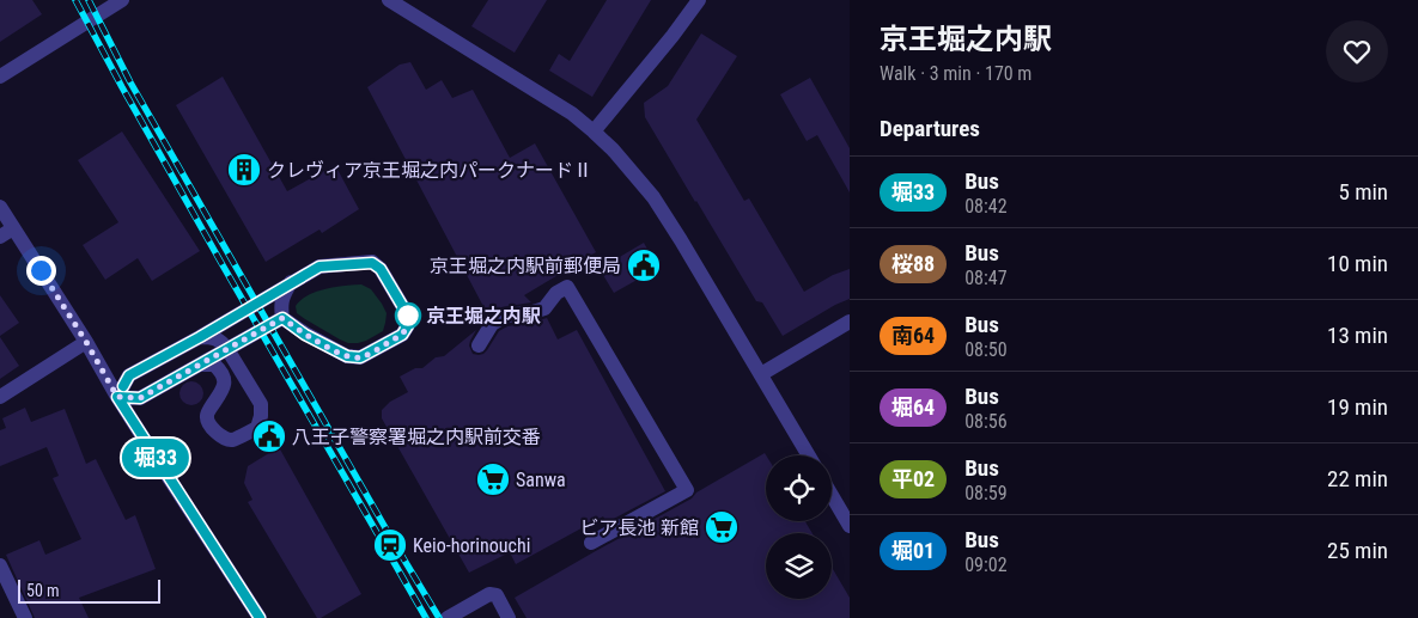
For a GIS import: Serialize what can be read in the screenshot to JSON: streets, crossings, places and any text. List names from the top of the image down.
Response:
{
  "places": {
    "building": ["クレヴィア京王堀之内パークナードⅡ"],
    "public building": ["京王堀之内駅前郵便局", "八王子警察署堀之内駅前交番"],
    "other": ["京王堀之内駅"],
    "supermarket": ["Sanwa", "ビア長池 新館"],
    "station": ["Keio-horinouchi"]
  },
  "lines": ["bus line 堀33"],
  "scale_bar": "50 m",
  "page": {
    "on_map": "堀33",
    "heading": [
      ["京王堀之内駅", "Walk · 3 min · 170 m"],
      "Departures"
    ],
    "list": [
      {
        "mark": "堀33",
        "name": "Bus",
        "note": "08:42",
        "value": "5 min"
      },
      {
        "mark": "桜88",
        "name": "Bus",
        "note": "08:47",
        "value": "10 min"
      },
      {
        "mark": "南64",
        "name": "Bus",
        "note": "08:50",
        "value": "13 min"
      },
      {
        "mark": "堀64",
        "name": "Bus",
        "note": "08:56",
        "value": "19 min"
      },
      {
        "mark": "平02",
        "name": "Bus",
        "note": "08:59",
        "value": "22 min"
      },
      {
        "mark": "堀01",
        "name": "Bus",
        "note": "09:02",
        "value": "25 min"
      }
    ],
    "scale": "50 m"
  }
}
